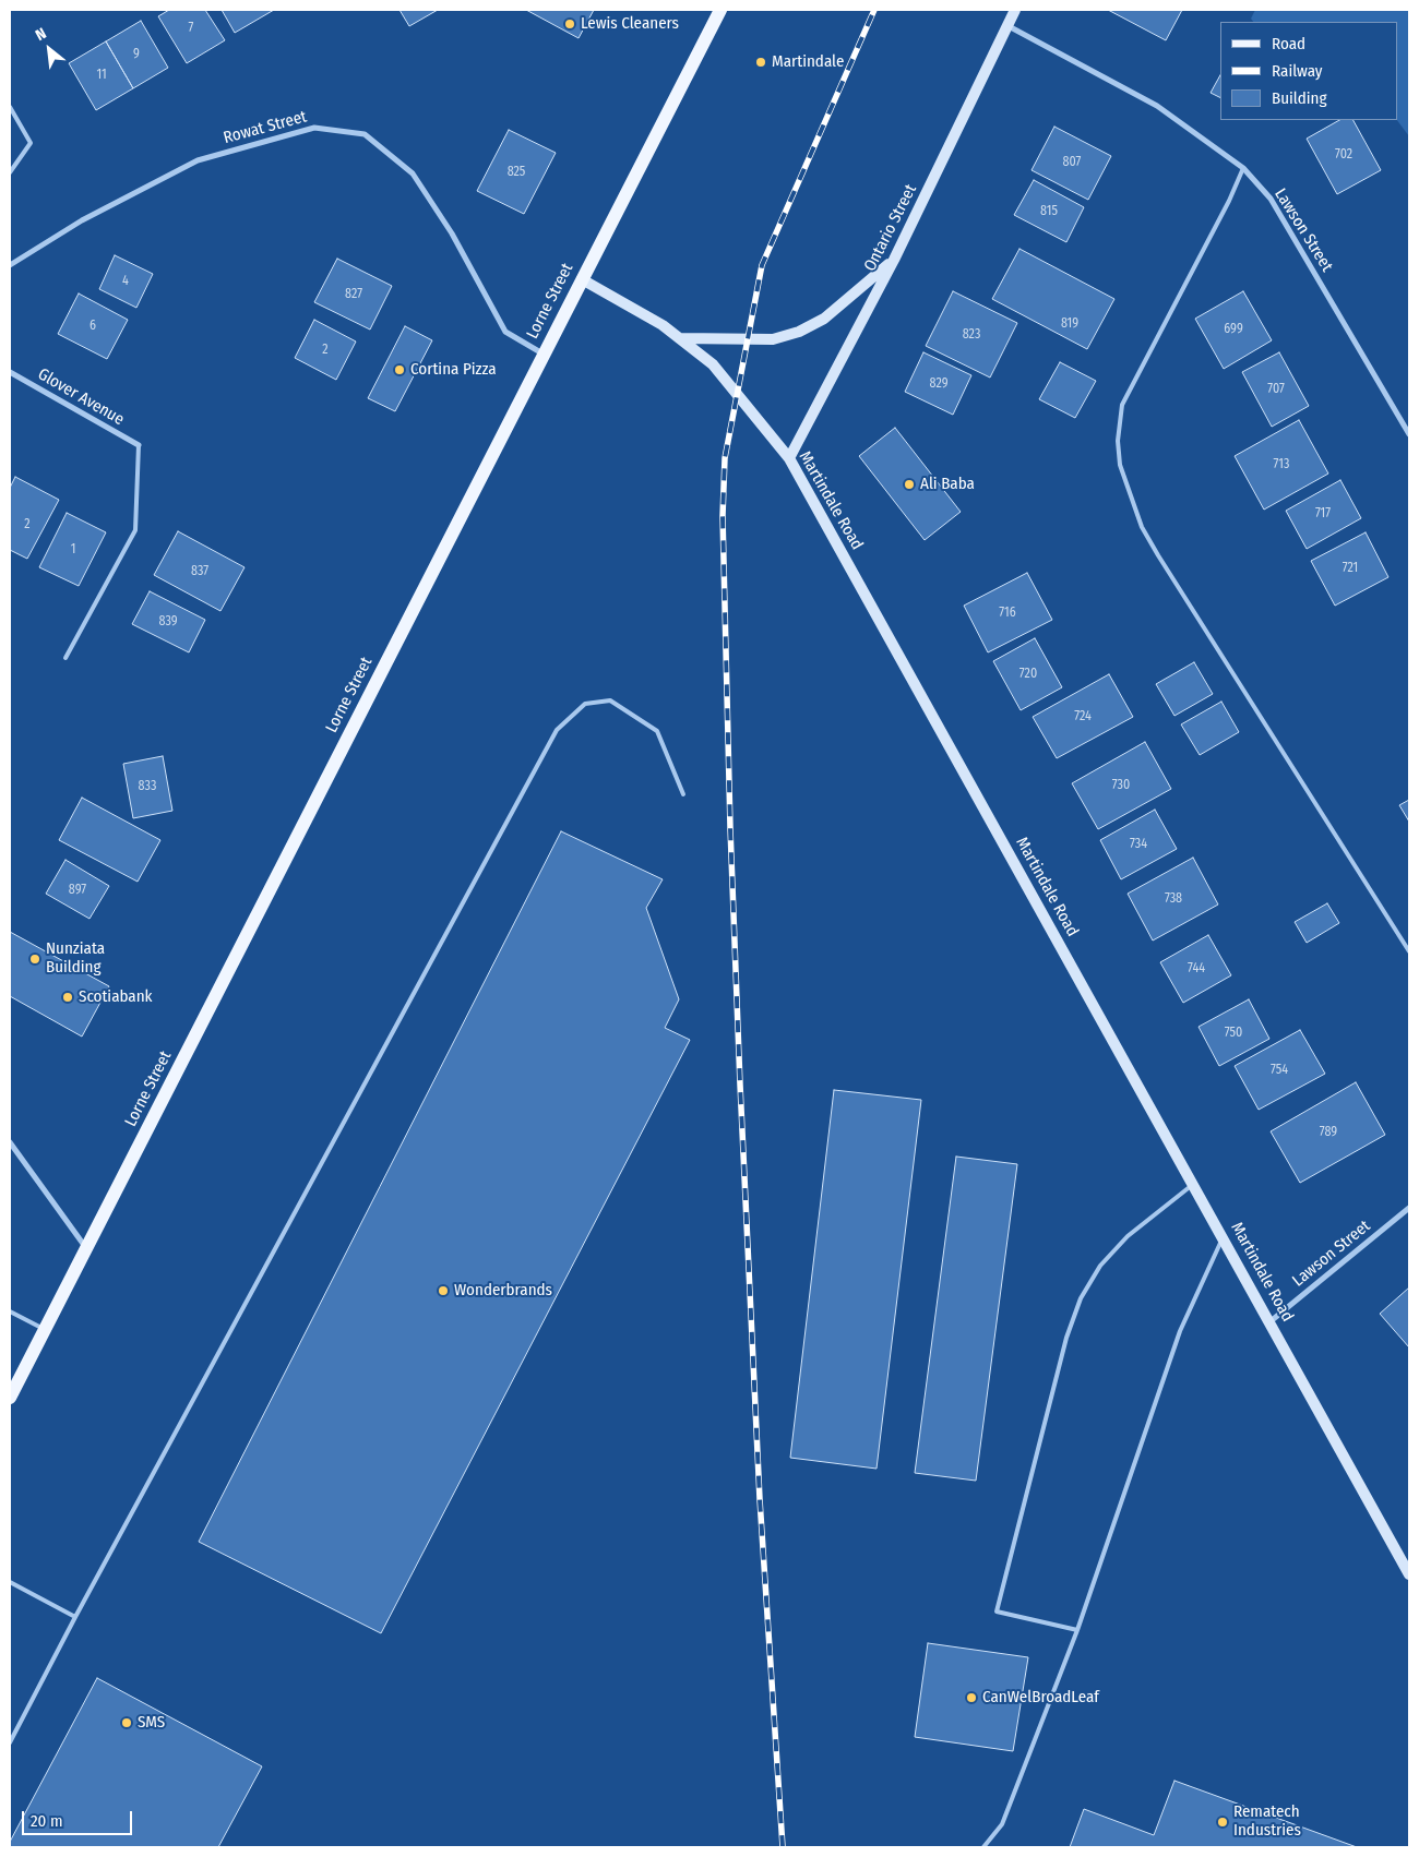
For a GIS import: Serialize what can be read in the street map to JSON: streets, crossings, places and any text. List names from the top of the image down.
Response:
{
  "streets": {
    "main road": ["Lorne Street"],
    "street": [
      "Rowat Street",
      "Ontario Street",
      "Lawson Street",
      "Glover Avenue",
      "Martindale Road"
    ]
  },
  "crossings": [
    ["Rowat Street", "Lorne Street"],
    ["Ontario Street", "Lawson Street"],
    ["Ontario Street", "Martindale Road"],
    ["Lawson Street", "Martindale Road"],
    ["Lorne Street", "Martindale Road"]
  ],
  "places": [
    "Lewis Cleaners",
    "Martindale",
    "Cortina Pizza",
    "Ali Baba",
    "Nunziata Building",
    "Scotiabank",
    "Wonderbrands",
    "CanWelBroadLeaf",
    "SMS",
    "Rematech Industries"
  ],
  "house_numbers": [
    "7",
    "9",
    "11",
    "702",
    "807",
    "825",
    "815",
    "4",
    "827",
    "819",
    "6",
    "699",
    "823",
    "2",
    "829",
    "707",
    "713",
    "717",
    "2",
    "1",
    "721",
    "837",
    "716",
    "839",
    "720",
    "724",
    "730",
    "833",
    "734",
    "897",
    "738",
    "744",
    "750",
    "754",
    "789"
  ],
  "legend": ["Road", "Railway", "Building"],
  "scale_bar": "20 m",
  "north": "top left"
}
